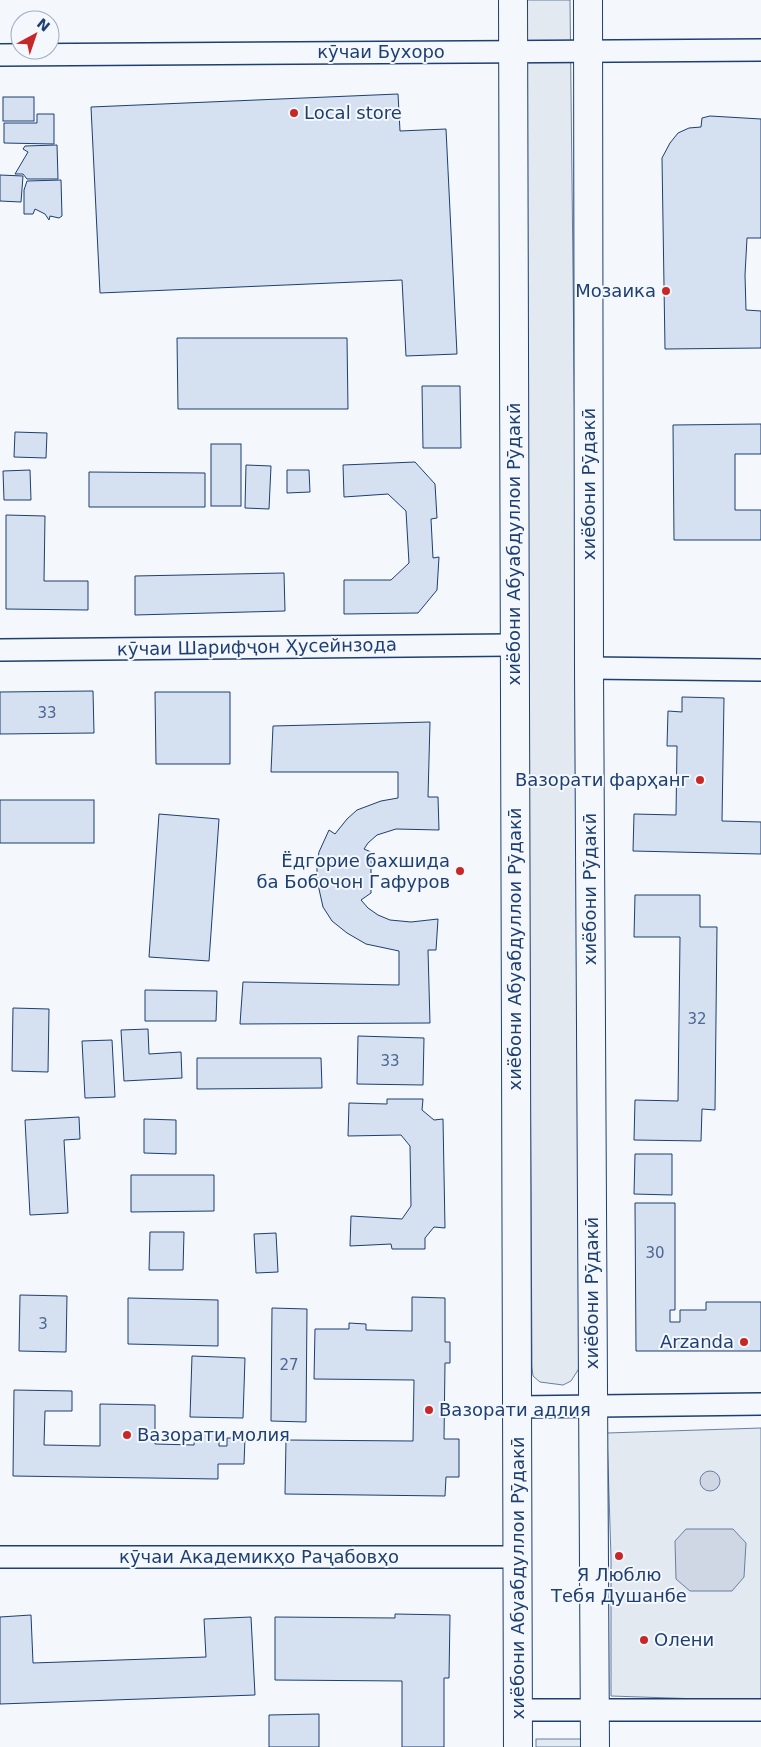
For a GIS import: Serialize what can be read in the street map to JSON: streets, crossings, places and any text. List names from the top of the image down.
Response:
{
  "streets": {
    "highway": ["хиёбони Рӯдакӣ", "хиёбони Абуабдуллои Рӯдакӣ"],
    "street": ["кӯчаи Бухоро", "кӯчаи Шарифҷон Ҳусейнзода", "кӯчаи Академикҳо Раҷабовҳо"]
  },
  "crossings": [
    ["кӯчаи Бухоро", "хиёбони Рӯдакӣ"],
    ["кӯчаи Бухоро", "хиёбони Абуабдуллои Рӯдакӣ"],
    ["хиёбони Абуабдуллои Рӯдакӣ", "кӯчаи Шарифҷон Ҳусейнзода"],
    ["хиёбони Абуабдуллои Рӯдакӣ", "кӯчаи Академикҳо Раҷабовҳо"]
  ],
  "places": [
    "Local store",
    "Мозаика",
    "Вазорати фарҳанг",
    "Ёдгорие бахшида ба Бобочон Гафуров",
    "Arzanda",
    "Вазорати адлия",
    "Вазорати молия",
    "Я Люблю Тебя Душанбе",
    "Олени"
  ],
  "house_numbers": [
    "33",
    "32",
    "33",
    "30",
    "3",
    "27"
  ],
  "north": "top right"
}
